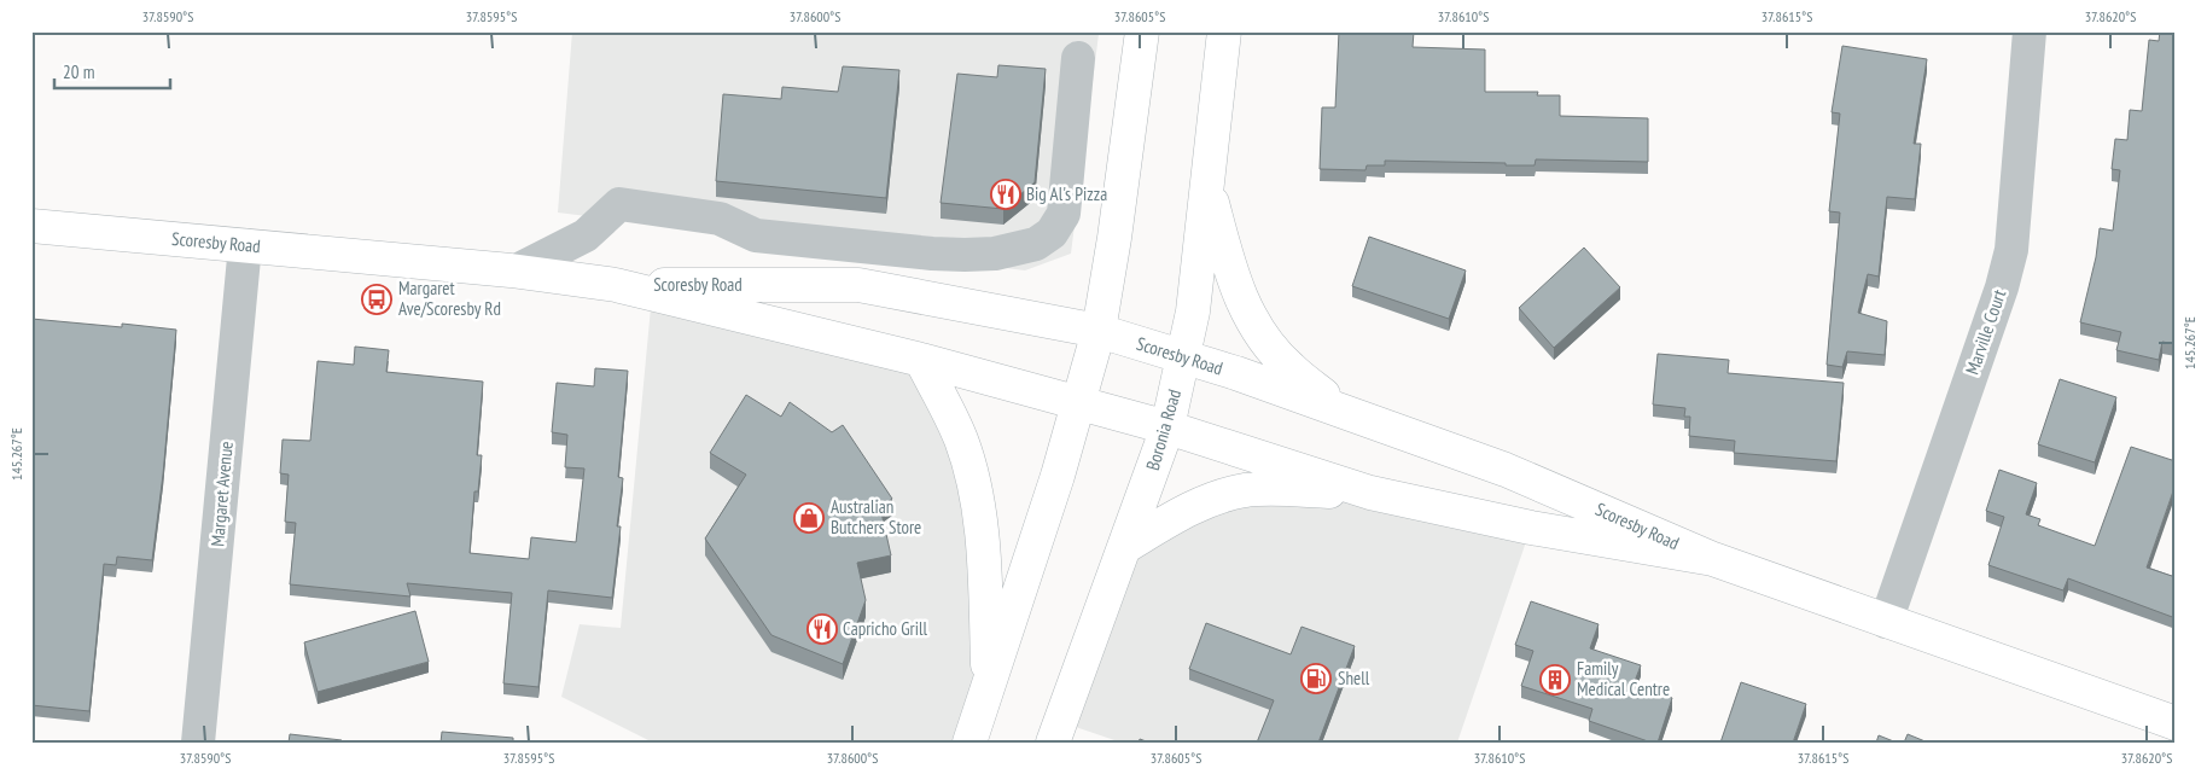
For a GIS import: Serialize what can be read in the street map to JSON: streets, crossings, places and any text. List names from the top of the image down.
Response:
{
  "streets": {
    "main road": ["Scoresby Road", "Boronia Road"],
    "street": ["Marville Court", "Margaret Avenue"]
  },
  "crossings": [
    ["Scoresby Road", "Marville Court"],
    ["Scoresby Road", "Boronia Road"],
    ["Scoresby Road", "Margaret Avenue"]
  ],
  "places": {
    "restaurant": ["Big Al's Pizza", "Capricho Grill"],
    "bus stop": ["Margaret Ave/Scoresby Rd"],
    "shop": ["Australian Butchers Store"],
    "fuel station": ["Shell"],
    "building": ["Family Medical Centre"]
  },
  "scale_bar": "20 m",
  "coordinates": [
    "37.8590°S",
    "37.8595°S",
    "37.8600°S",
    "37.8605°S",
    "37.8610°S",
    "37.8615°S",
    "37.8620°S",
    "145.267°E"
  ]
}
